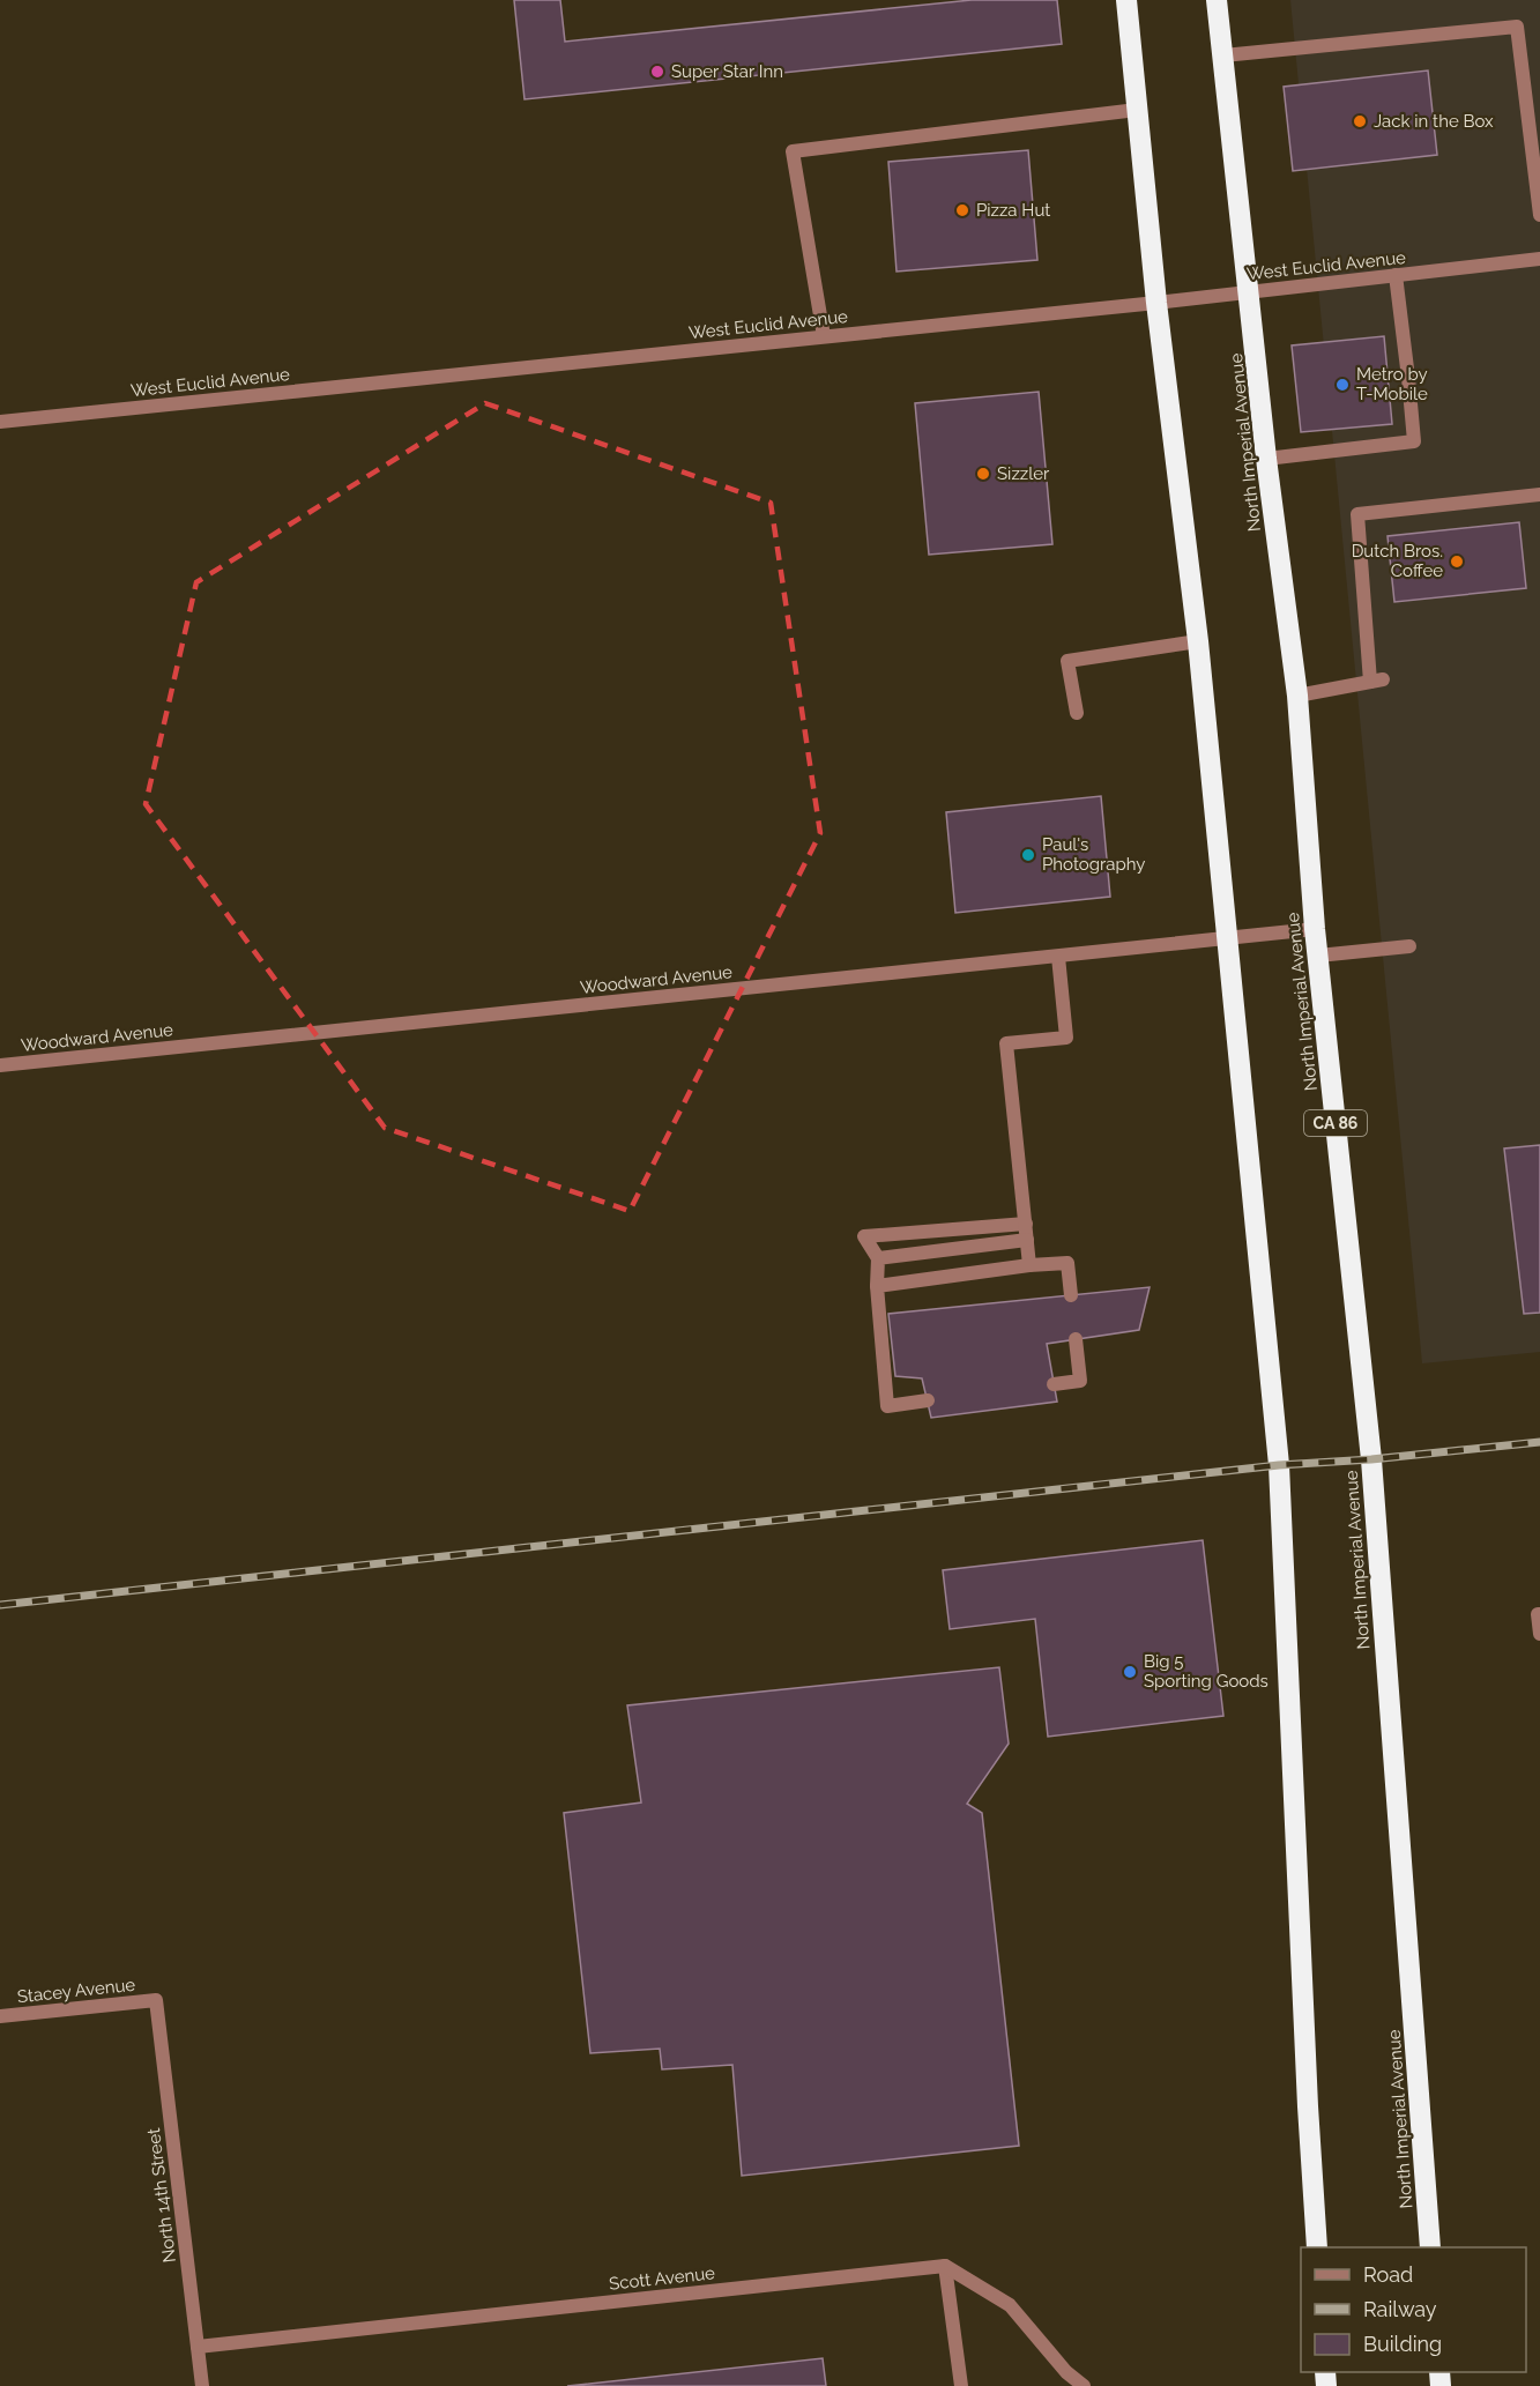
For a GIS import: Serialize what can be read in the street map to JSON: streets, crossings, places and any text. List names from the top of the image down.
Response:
{
  "streets": {
    "highway": ["North Imperial Avenue", "CA 86"],
    "street": [
      "West Euclid Avenue",
      "Woodward Avenue",
      "Stacey Avenue",
      "North 14th Street",
      "Scott Avenue"
    ]
  },
  "crossings": [
    ["West Euclid Avenue", "North Imperial Avenue"],
    ["North Imperial Avenue", "Woodward Avenue"],
    ["Stacey Avenue", "North 14th Street"],
    ["North 14th Street", "Scott Avenue"]
  ],
  "places": [
    "Super Star Inn",
    "Jack in the Box",
    "Pizza Hut",
    "Metro by T-Mobile",
    "Sizzler",
    "Dutch Bros. Coffee",
    "Paul's Photography",
    "Big 5 Sporting Goods"
  ],
  "legend": ["Road", "Railway", "Building"]
}
